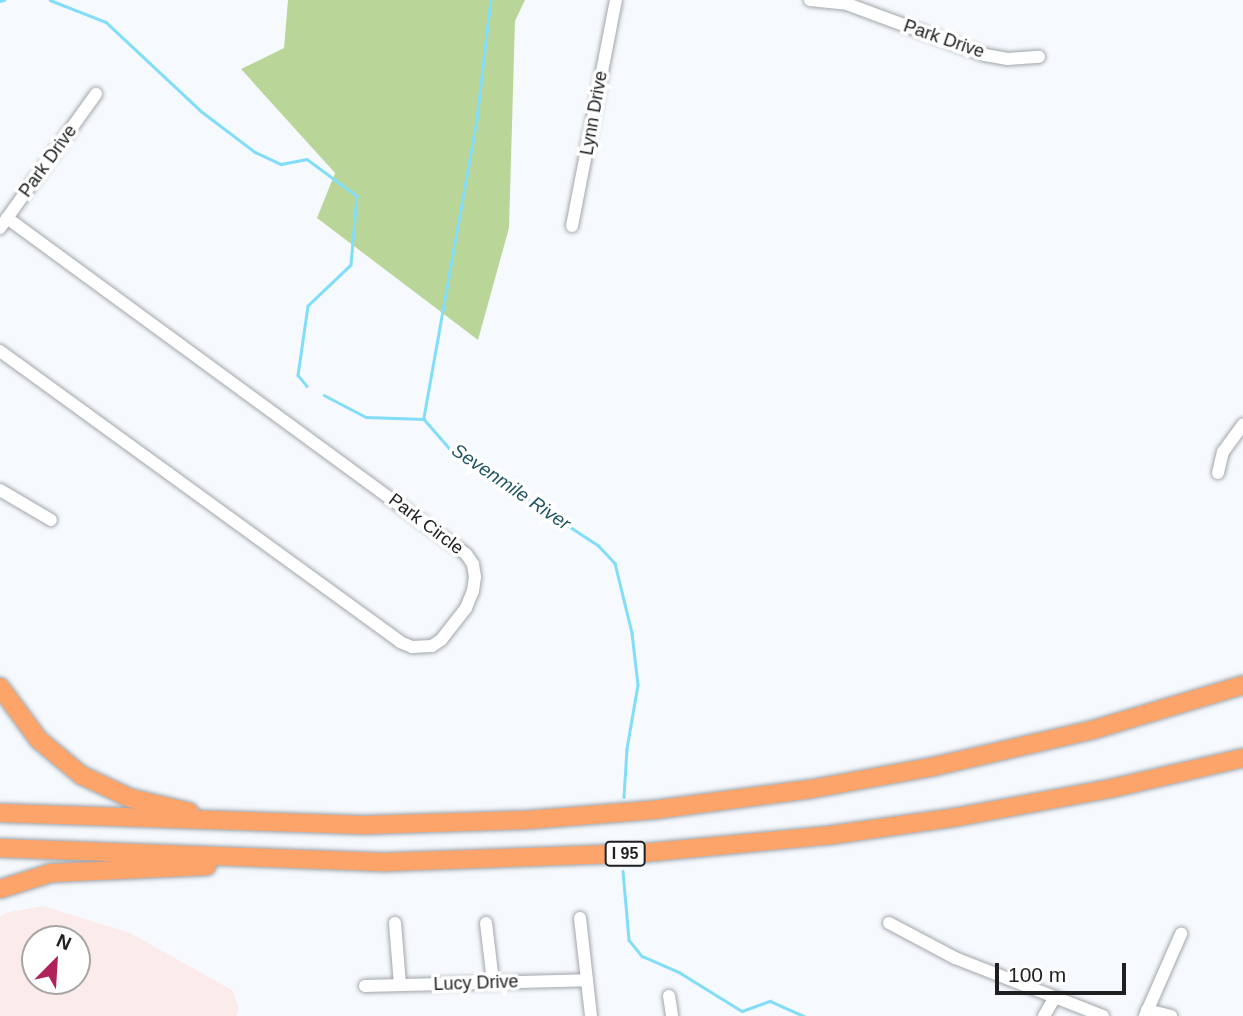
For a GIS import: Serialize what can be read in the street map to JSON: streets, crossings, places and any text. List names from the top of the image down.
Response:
{
  "streets": {
    "highway": ["I 95"],
    "street": [
      "Park Drive",
      "Lynn Drive",
      "Park Circle",
      "Lucy Drive"
    ]
  },
  "crossings": [
    ["Park Drive", "Park Circle"]
  ],
  "water": ["Sevenmile River"],
  "scale_bar": "100 m",
  "north": "top right"
}
